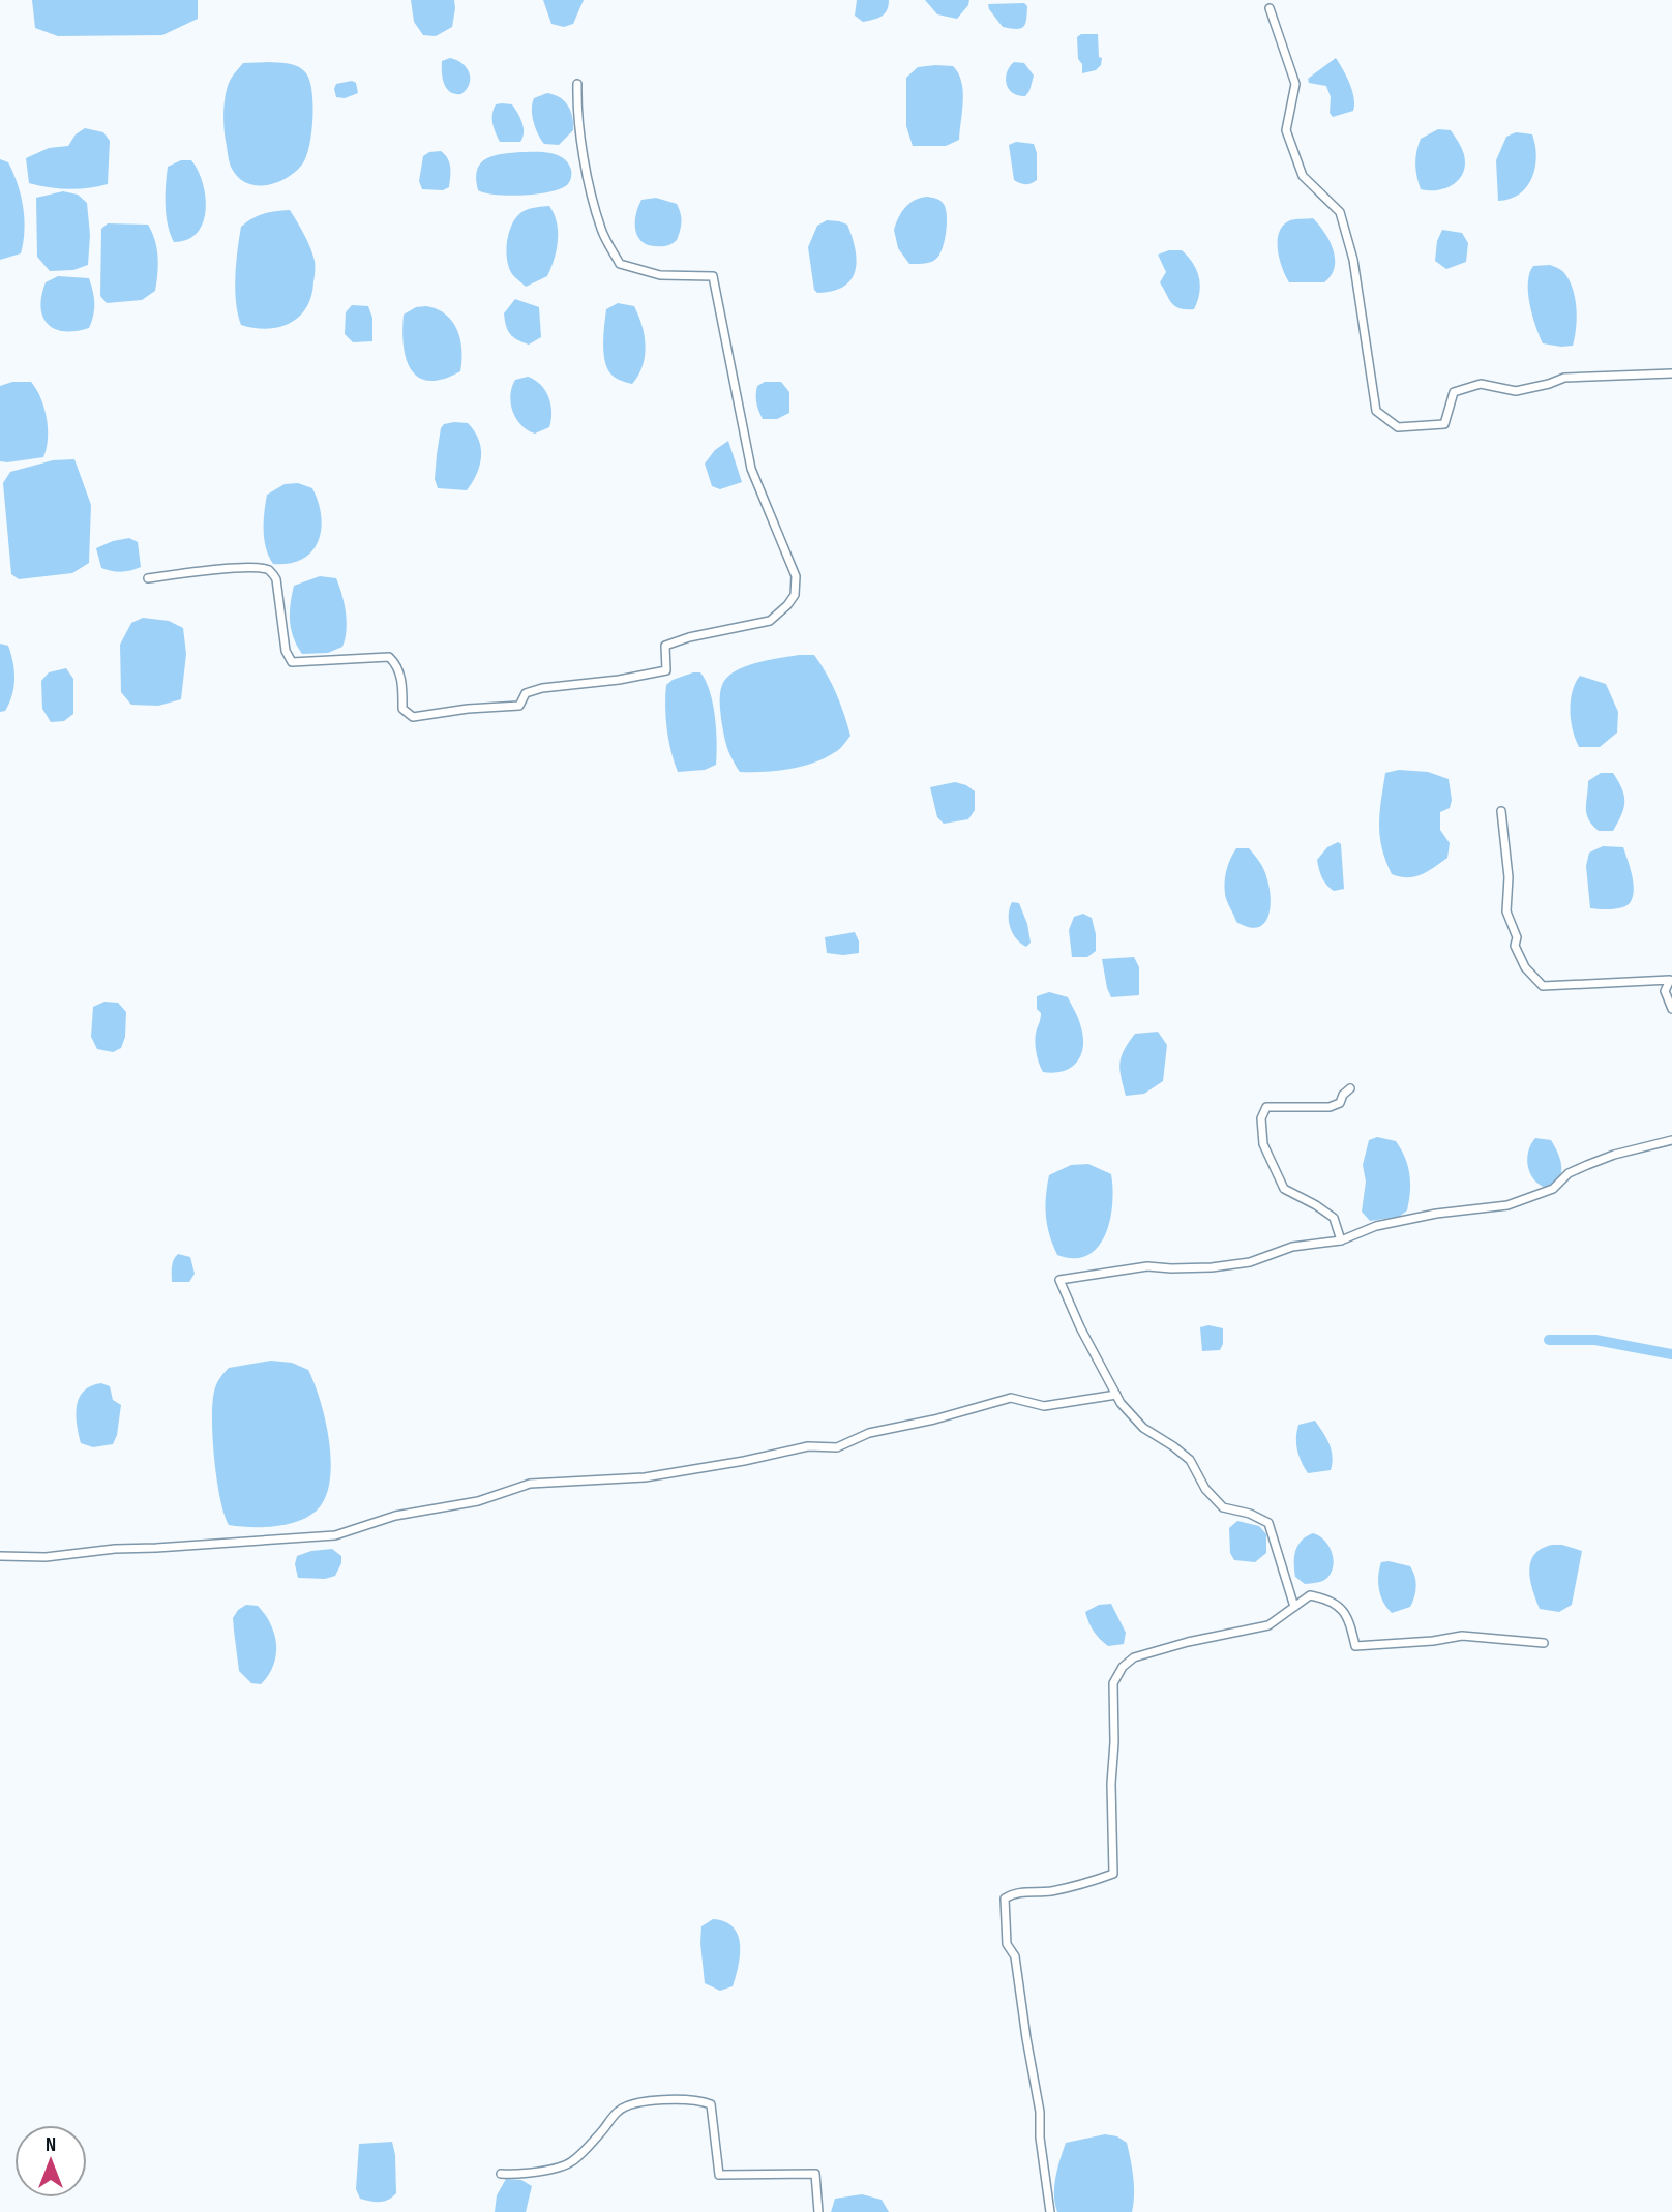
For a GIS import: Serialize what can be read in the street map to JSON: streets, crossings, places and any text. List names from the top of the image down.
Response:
{
  "north": "top"
}
